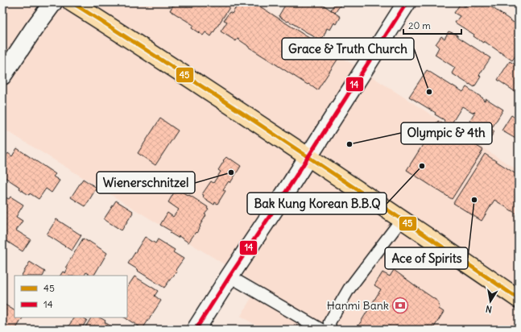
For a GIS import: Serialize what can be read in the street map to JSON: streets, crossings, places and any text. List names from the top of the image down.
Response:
{
  "places": {
    "other": [
      "Grace & Truth Church",
      "Olympic & 4th",
      "Bak Kung Korean B.B.Q",
      "Wienerschnitzel",
      "Ace of Spirits"
    ],
    "bank": ["Hanmi Bank"]
  },
  "lines": ["transit line 45", "transit line 14"],
  "legend": ["45", "14"],
  "scale_bar": "20 m",
  "north": "bottom"
}
